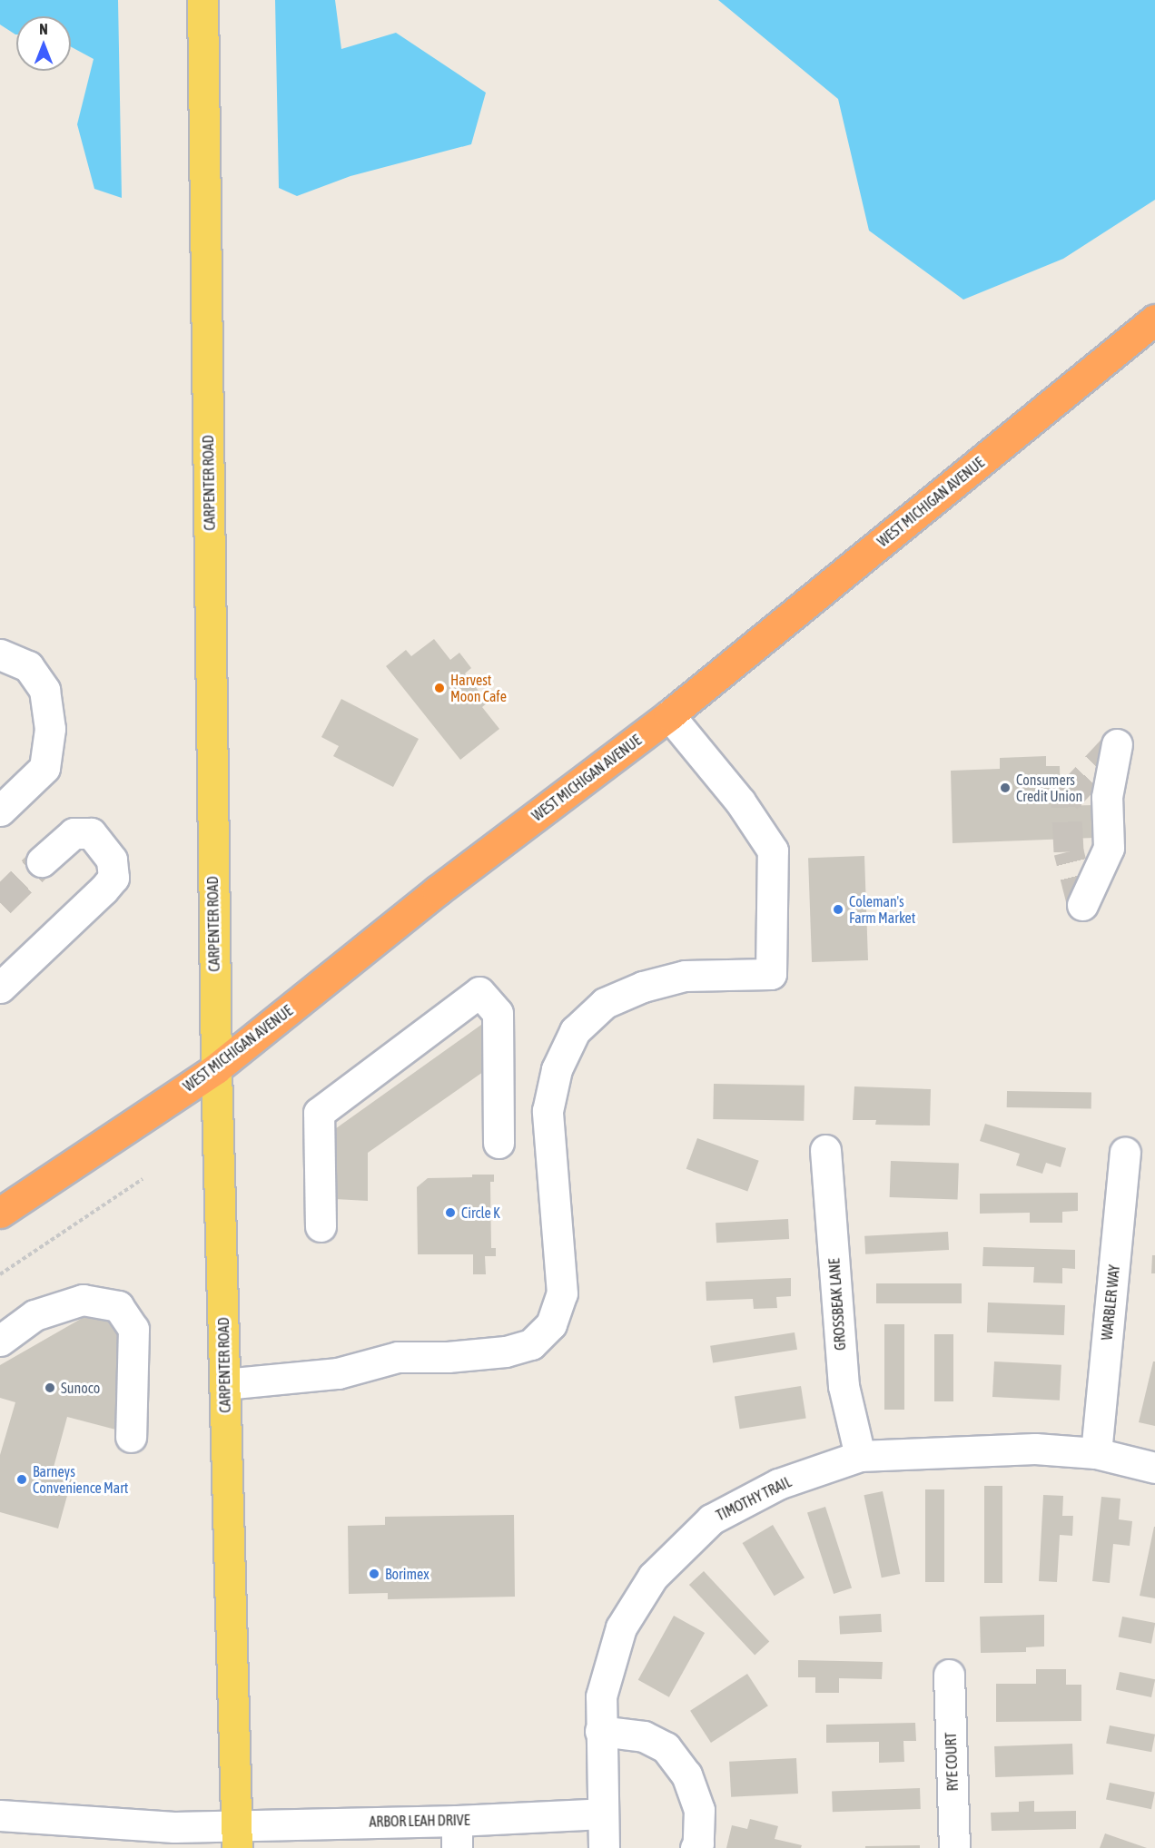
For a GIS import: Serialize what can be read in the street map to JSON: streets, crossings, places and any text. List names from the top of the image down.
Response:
{
  "streets": {
    "highway": ["WEST MICHIGAN AVENUE"],
    "main road": ["CARPENTER ROAD"],
    "street": [
      "WARBLER WAY",
      "GROSSBEAK LANE",
      "TIMOTHY TRAIL",
      "RYE COURT",
      "ARBOR LEAH DRIVE"
    ]
  },
  "crossings": [
    ["CARPENTER ROAD", "WEST MICHIGAN AVENUE"],
    ["CARPENTER ROAD", "ARBOR LEAH DRIVE"],
    ["WARBLER WAY", "TIMOTHY TRAIL"],
    ["GROSSBEAK LANE", "TIMOTHY TRAIL"],
    ["TIMOTHY TRAIL", "ARBOR LEAH DRIVE"]
  ],
  "places": [
    "Harvest Moon Cafe",
    "Consumers Credit Union",
    "Coleman's Farm Market",
    "Circle K",
    "Sunoco",
    "Barneys Convenience Mart",
    "Borimex"
  ],
  "north": "top"
}
